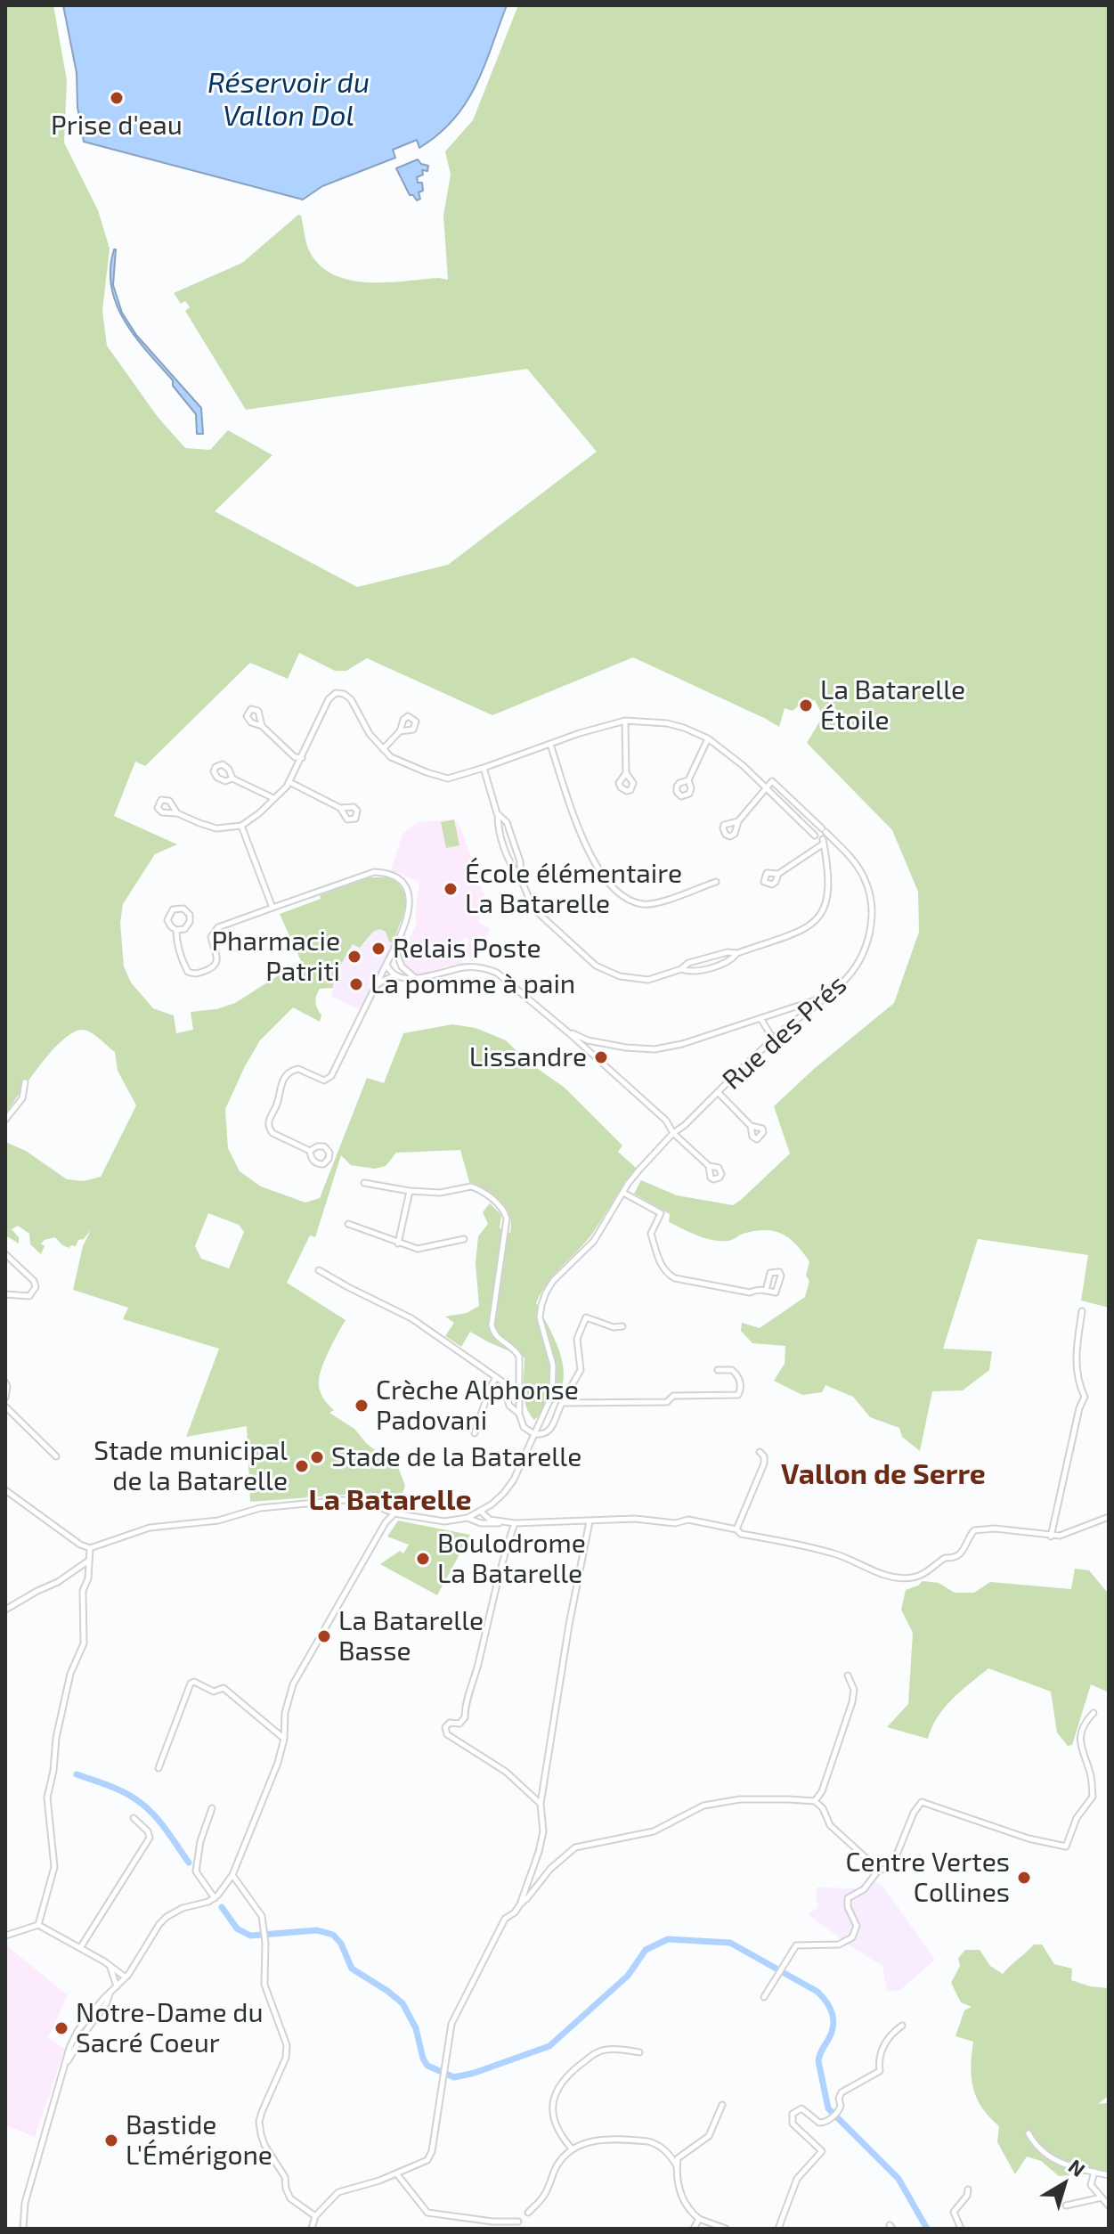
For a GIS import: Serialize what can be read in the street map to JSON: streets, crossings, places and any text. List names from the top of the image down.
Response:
{
  "streets": {
    "street": ["Rue des Prés"]
  },
  "districts": ["Vallon de Serre", "La Batarelle"],
  "water": ["Réservoir du Vallon Dol"],
  "places": [
    "Prise d'eau",
    "La Batarelle Étoile",
    "École élémentaire La Batarelle",
    "Relais Poste",
    "Pharmacie Patriti",
    "La pomme à pain",
    "Lissandre",
    "Crèche Alphonse Padovani",
    "Stade de la Batarelle",
    "Stade municipal de la Batarelle",
    "Boulodrome La Batarelle",
    "La Batarelle Basse",
    "Centre Vertes Collines",
    "Notre-Dame du Sacré Coeur",
    "Bastide L'Émérigone"
  ],
  "north": "top right"
}
